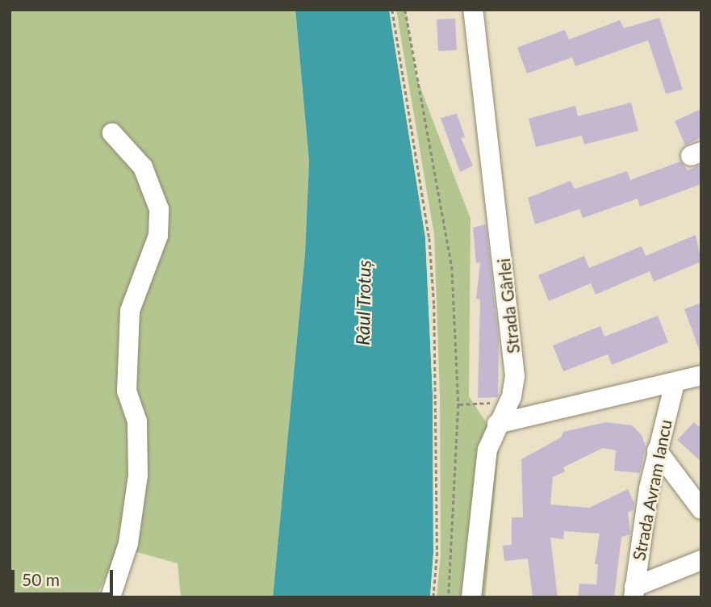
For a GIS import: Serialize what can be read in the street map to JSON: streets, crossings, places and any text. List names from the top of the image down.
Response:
{
  "streets": {
    "street": ["Strada Gârlei", "Strada Avram Iancu"]
  },
  "water": ["Râul Trotuș"],
  "scale_bar": "50 m"
}
